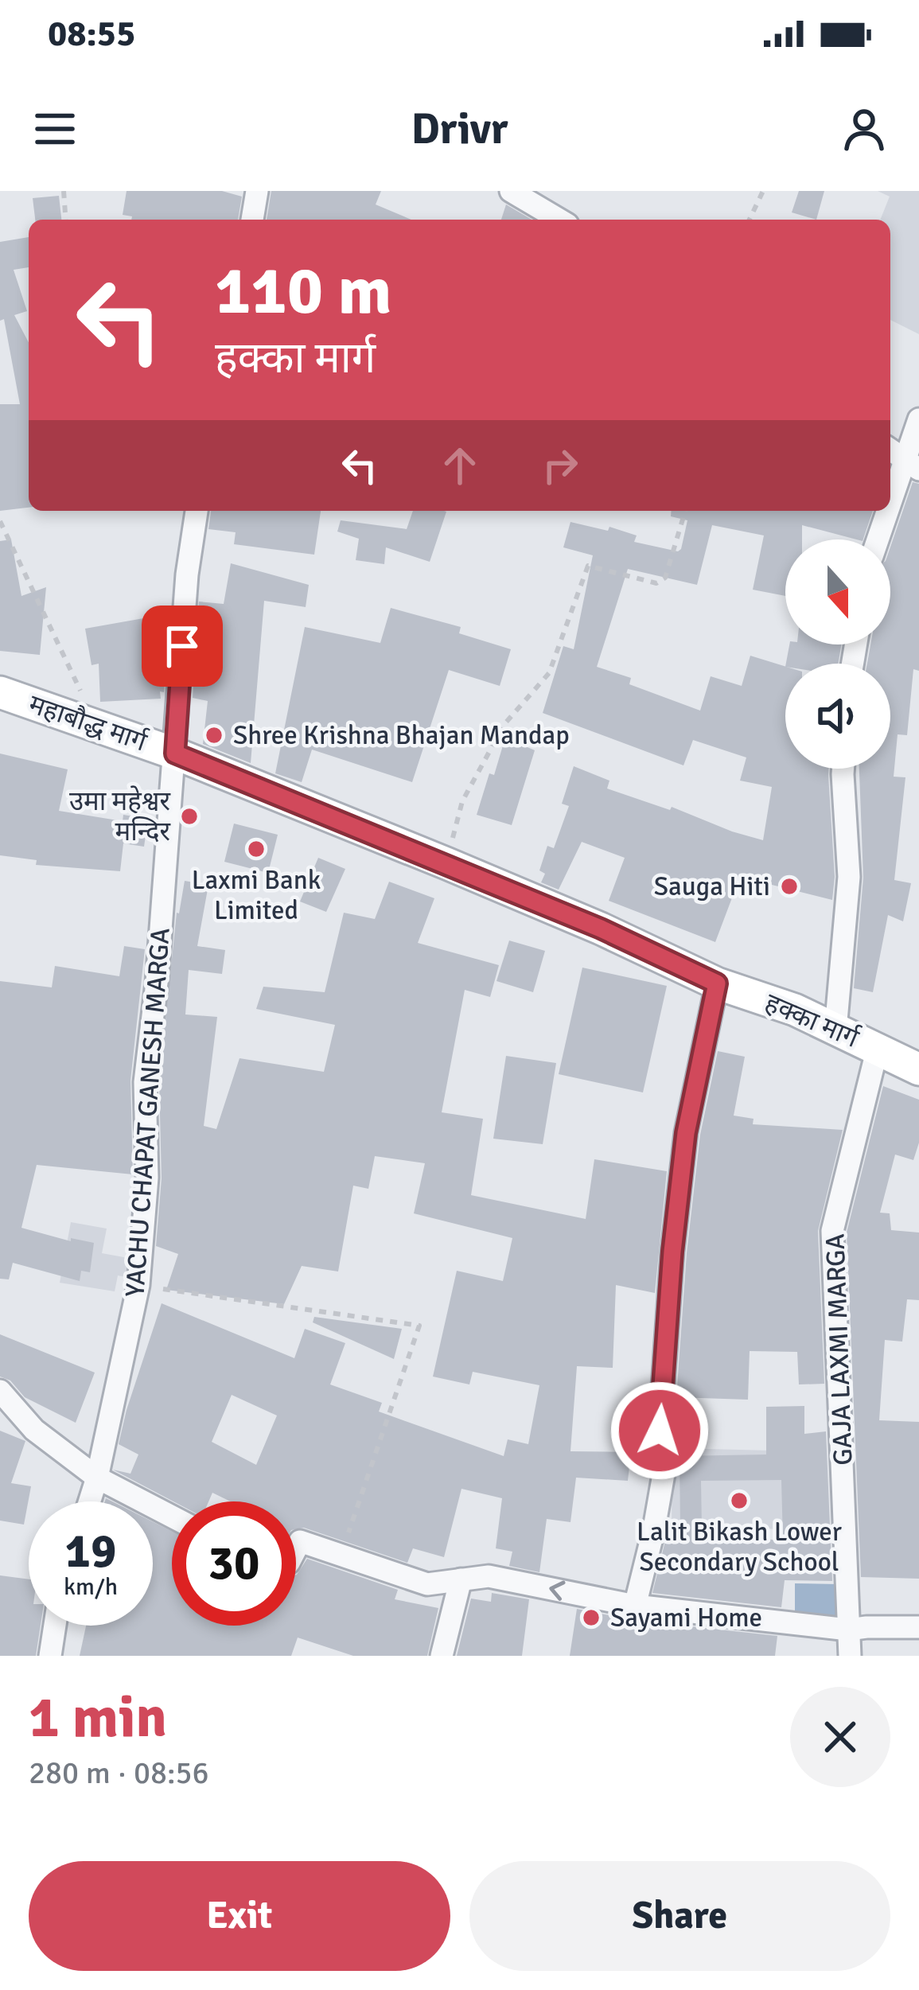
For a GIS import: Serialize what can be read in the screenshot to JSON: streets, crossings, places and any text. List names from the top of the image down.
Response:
{
  "streets": {
    "main road": ["महाबौद्ध मार्ग", "हक्का मार्ग"],
    "street": ["YACHU CHAPAT GANESH MARGA", "GAJA LAXMI MARGA"]
  },
  "crossings": [
    ["महाबौद्ध मार्ग", "हक्का मार्ग"],
    ["महाबौद्ध मार्ग", "YACHU CHAPAT GANESH MARGA"],
    ["हक्का मार्ग", "YACHU CHAPAT GANESH MARGA"],
    ["हक्का मार्ग", "GAJA LAXMI MARGA"]
  ],
  "places": [
    "Shree Krishna Bhajan Mandap",
    "उमा महेश्वर मन्दिर",
    "Laxmi Bank Limited",
    "Sauga Hiti",
    "Lalit Bikash Lower Secondary School",
    "Sayami Home"
  ],
  "north": "bottom",
  "page": {
    "status": "08:55",
    "header": "Drivr",
    "turn": ["110 m", "हक्का मार्ग"],
    "speed": "19 km/h",
    "limit": "30",
    "heading": ["1 min", "280 m · 08:56"],
    "buttons": ["Exit", "Share"]
  }
}
